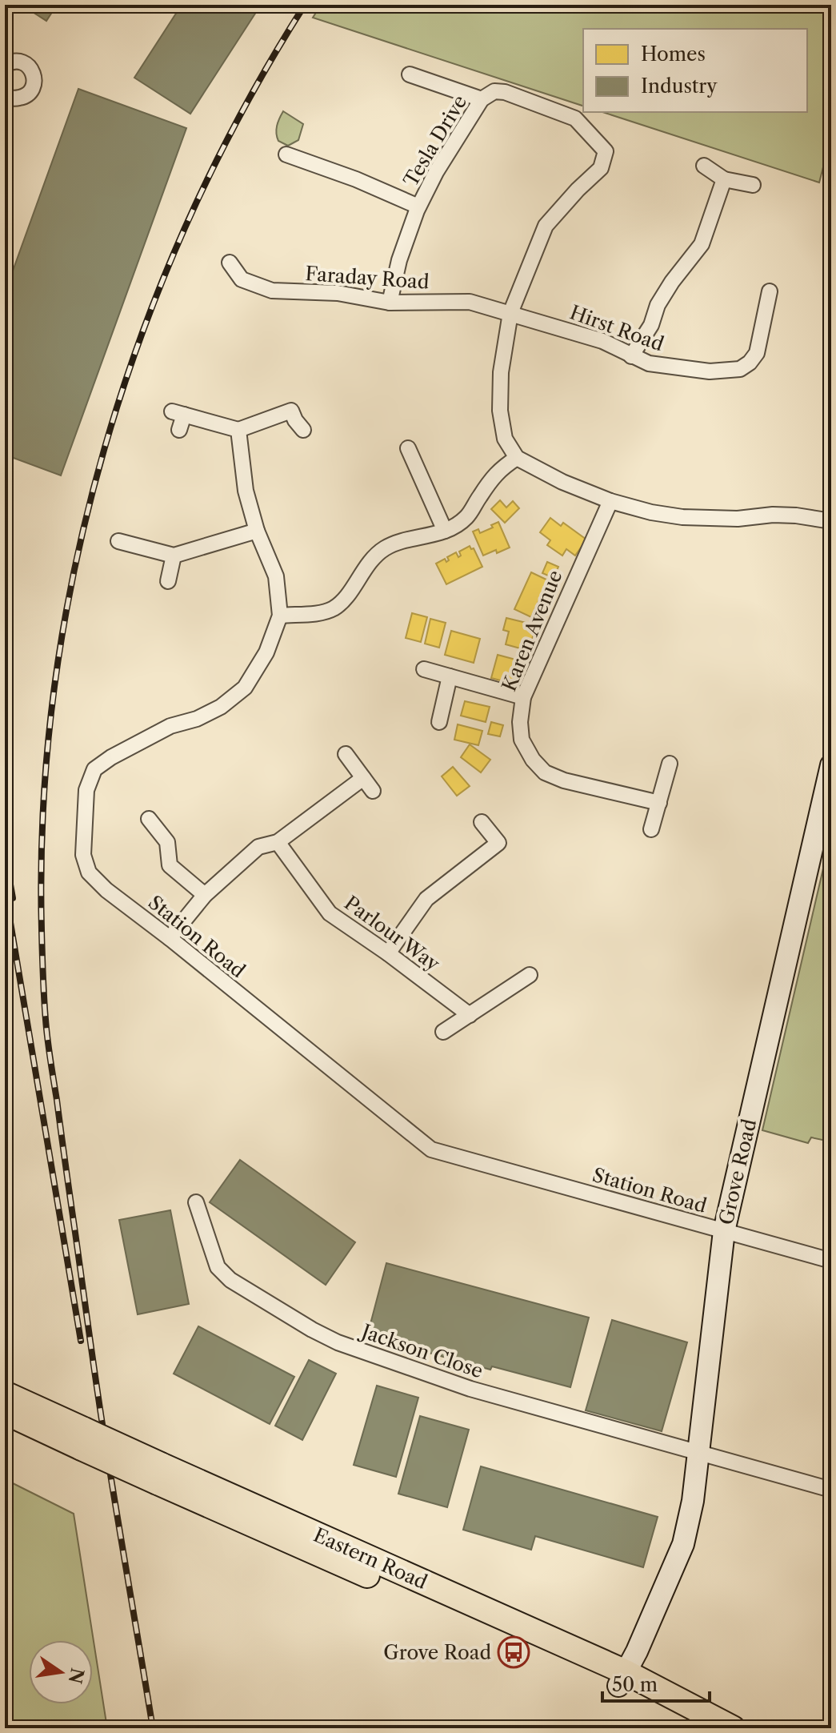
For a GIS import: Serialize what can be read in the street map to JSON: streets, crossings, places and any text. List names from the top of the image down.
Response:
{
  "streets": {
    "main road": ["Eastern Road"],
    "street": [
      "Tesla Drive",
      "Faraday Road",
      "Hirst Road",
      "Karen Avenue",
      "Parlour Way",
      "Station Road",
      "Grove Road",
      "Jackson Close"
    ]
  },
  "crossings": [
    ["Tesla Drive", "Faraday Road"],
    ["Tesla Drive", "Hirst Road"],
    ["Faraday Road", "Hirst Road"],
    ["Station Road", "Grove Road"],
    ["Grove Road", "Jackson Close"],
    ["Grove Road", "Eastern Road"]
  ],
  "places": {
    "bus stop": ["Grove Road"]
  },
  "legend": ["Homes", "Industry"],
  "scale_bar": "50 m",
  "north": "right"
}
